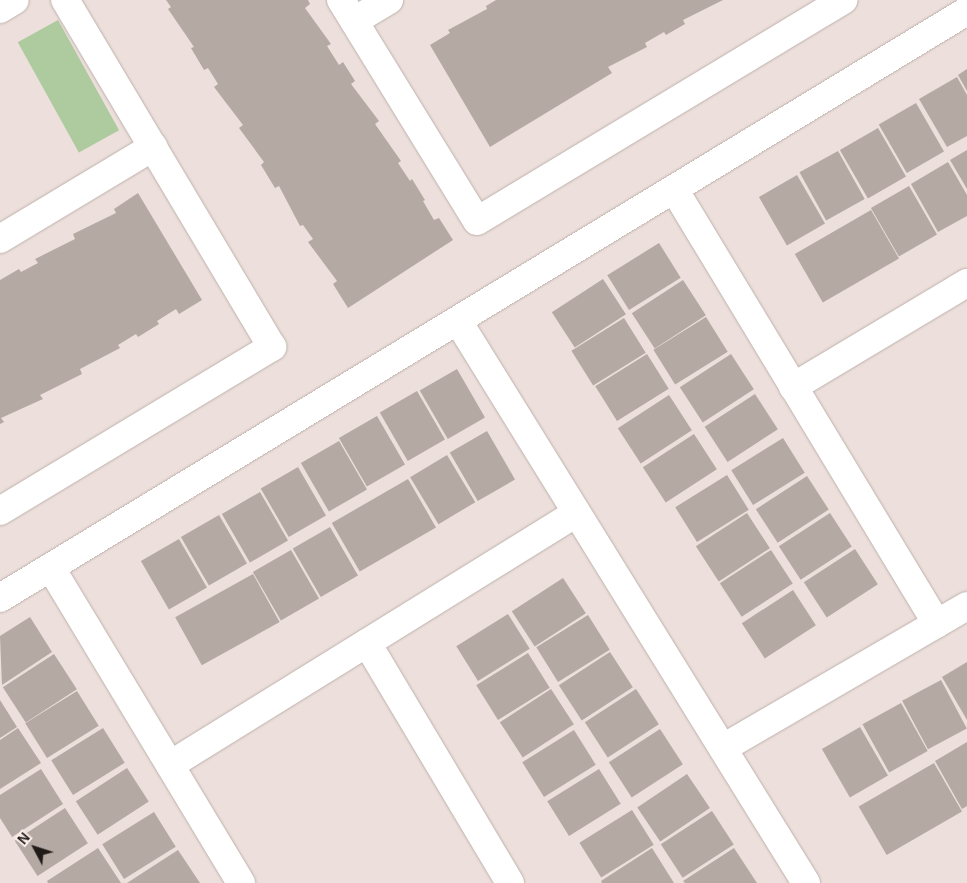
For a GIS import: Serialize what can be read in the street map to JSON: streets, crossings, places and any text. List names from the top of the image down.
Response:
{
  "north": "top left"
}
